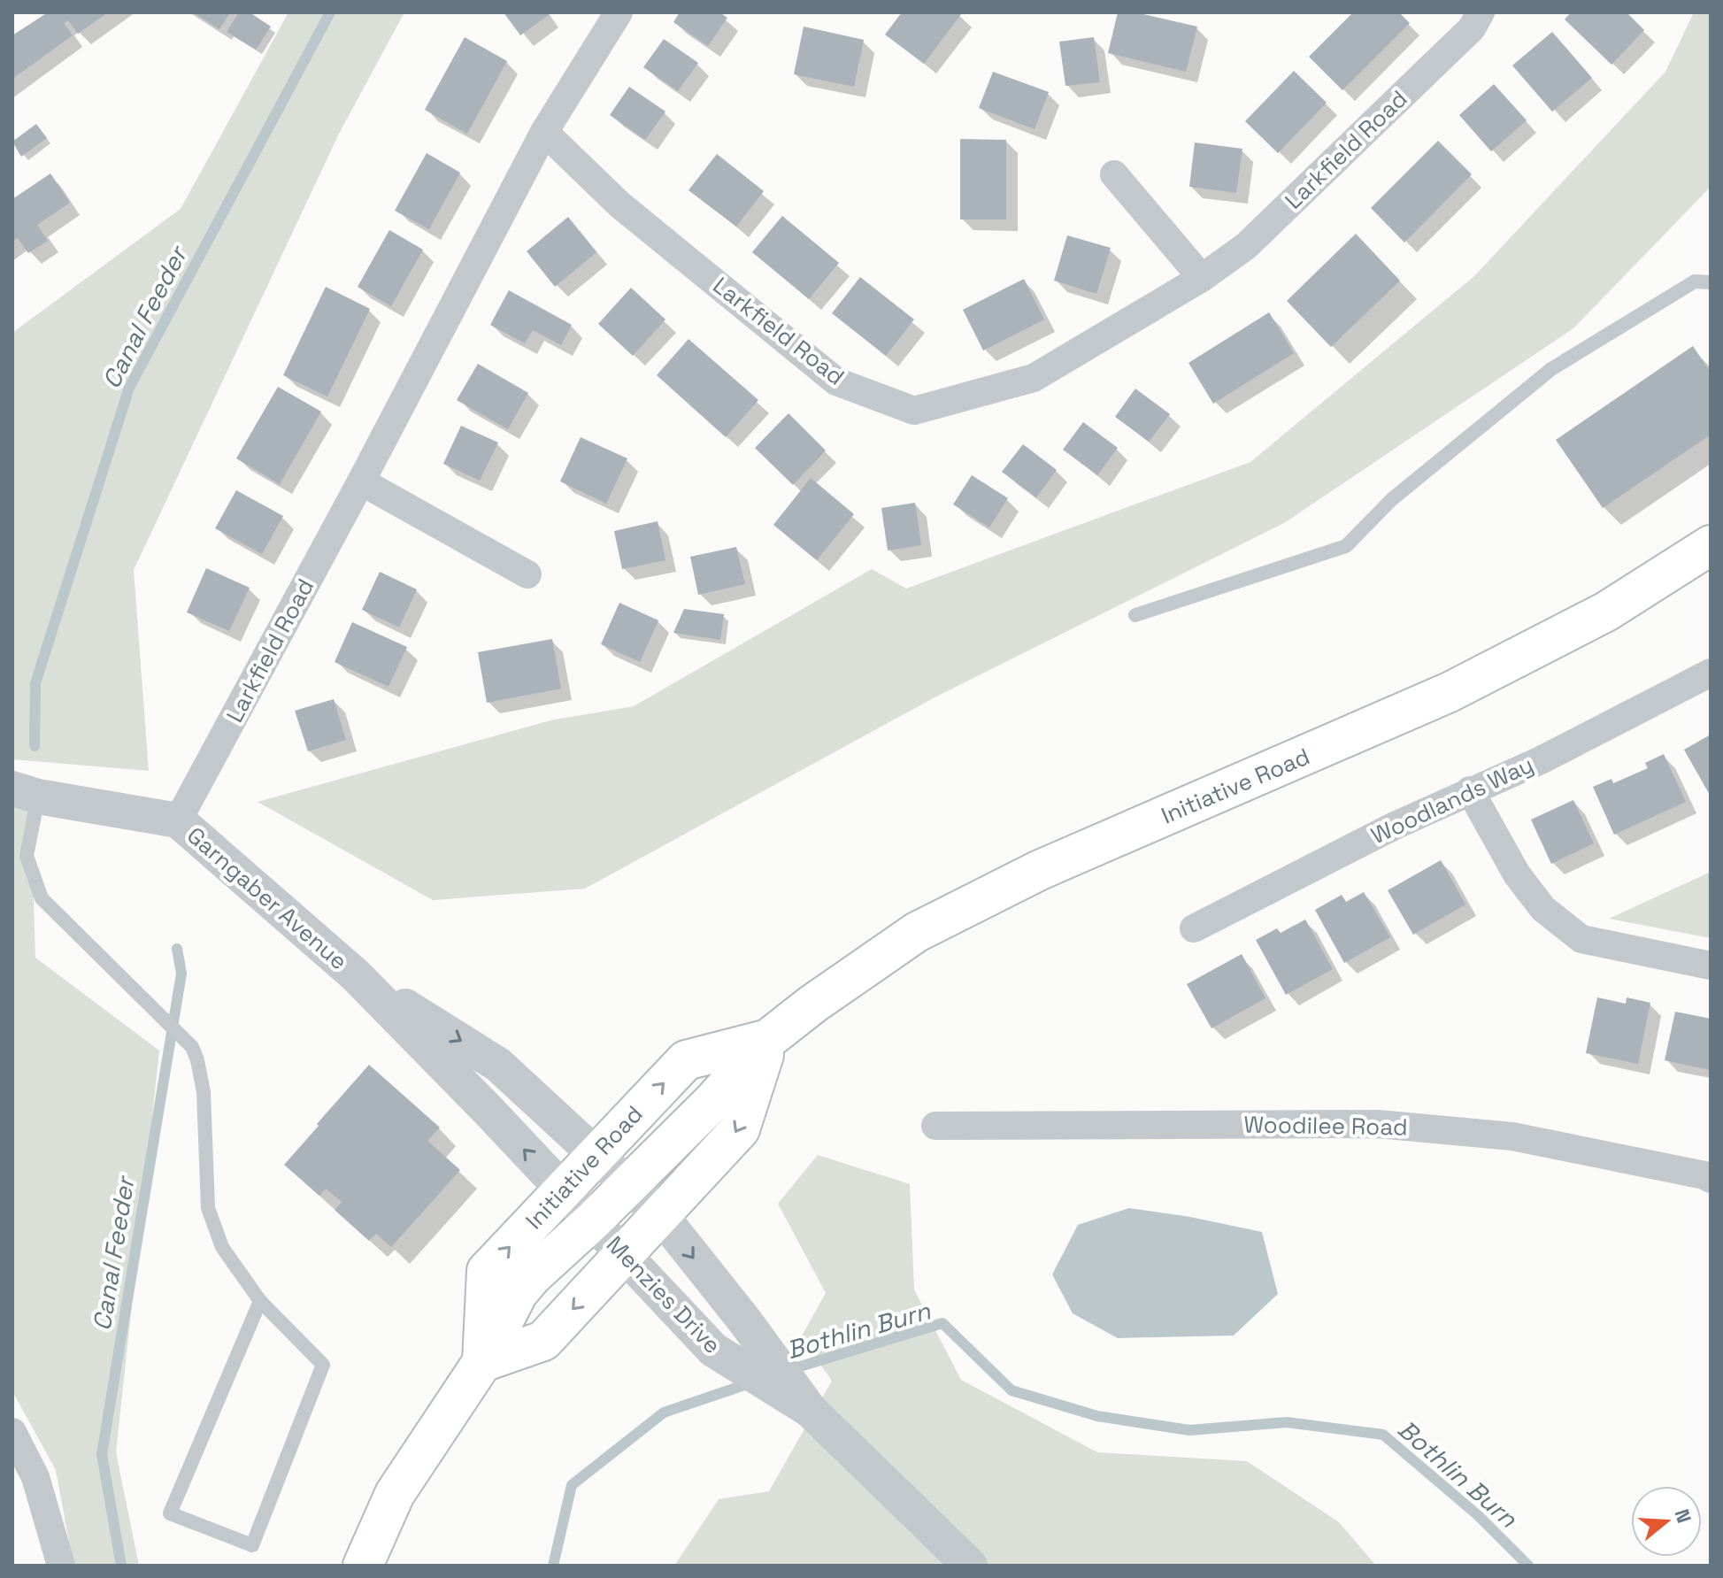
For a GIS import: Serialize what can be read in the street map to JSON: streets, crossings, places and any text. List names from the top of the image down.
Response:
{
  "streets": {
    "main road": ["Initiative Road"],
    "street": [
      "Larkfield Road",
      "Woodlands Way",
      "Garngaber Avenue",
      "Woodilee Road",
      "Menzies Drive"
    ]
  },
  "crossings": [
    ["Larkfield Road", "Garngaber Avenue"],
    ["Initiative Road", "Garngaber Avenue"],
    ["Garngaber Avenue", "Menzies Drive"]
  ],
  "water": ["Canal Feeder", "Bothlin Burn"],
  "north": "right"
}
